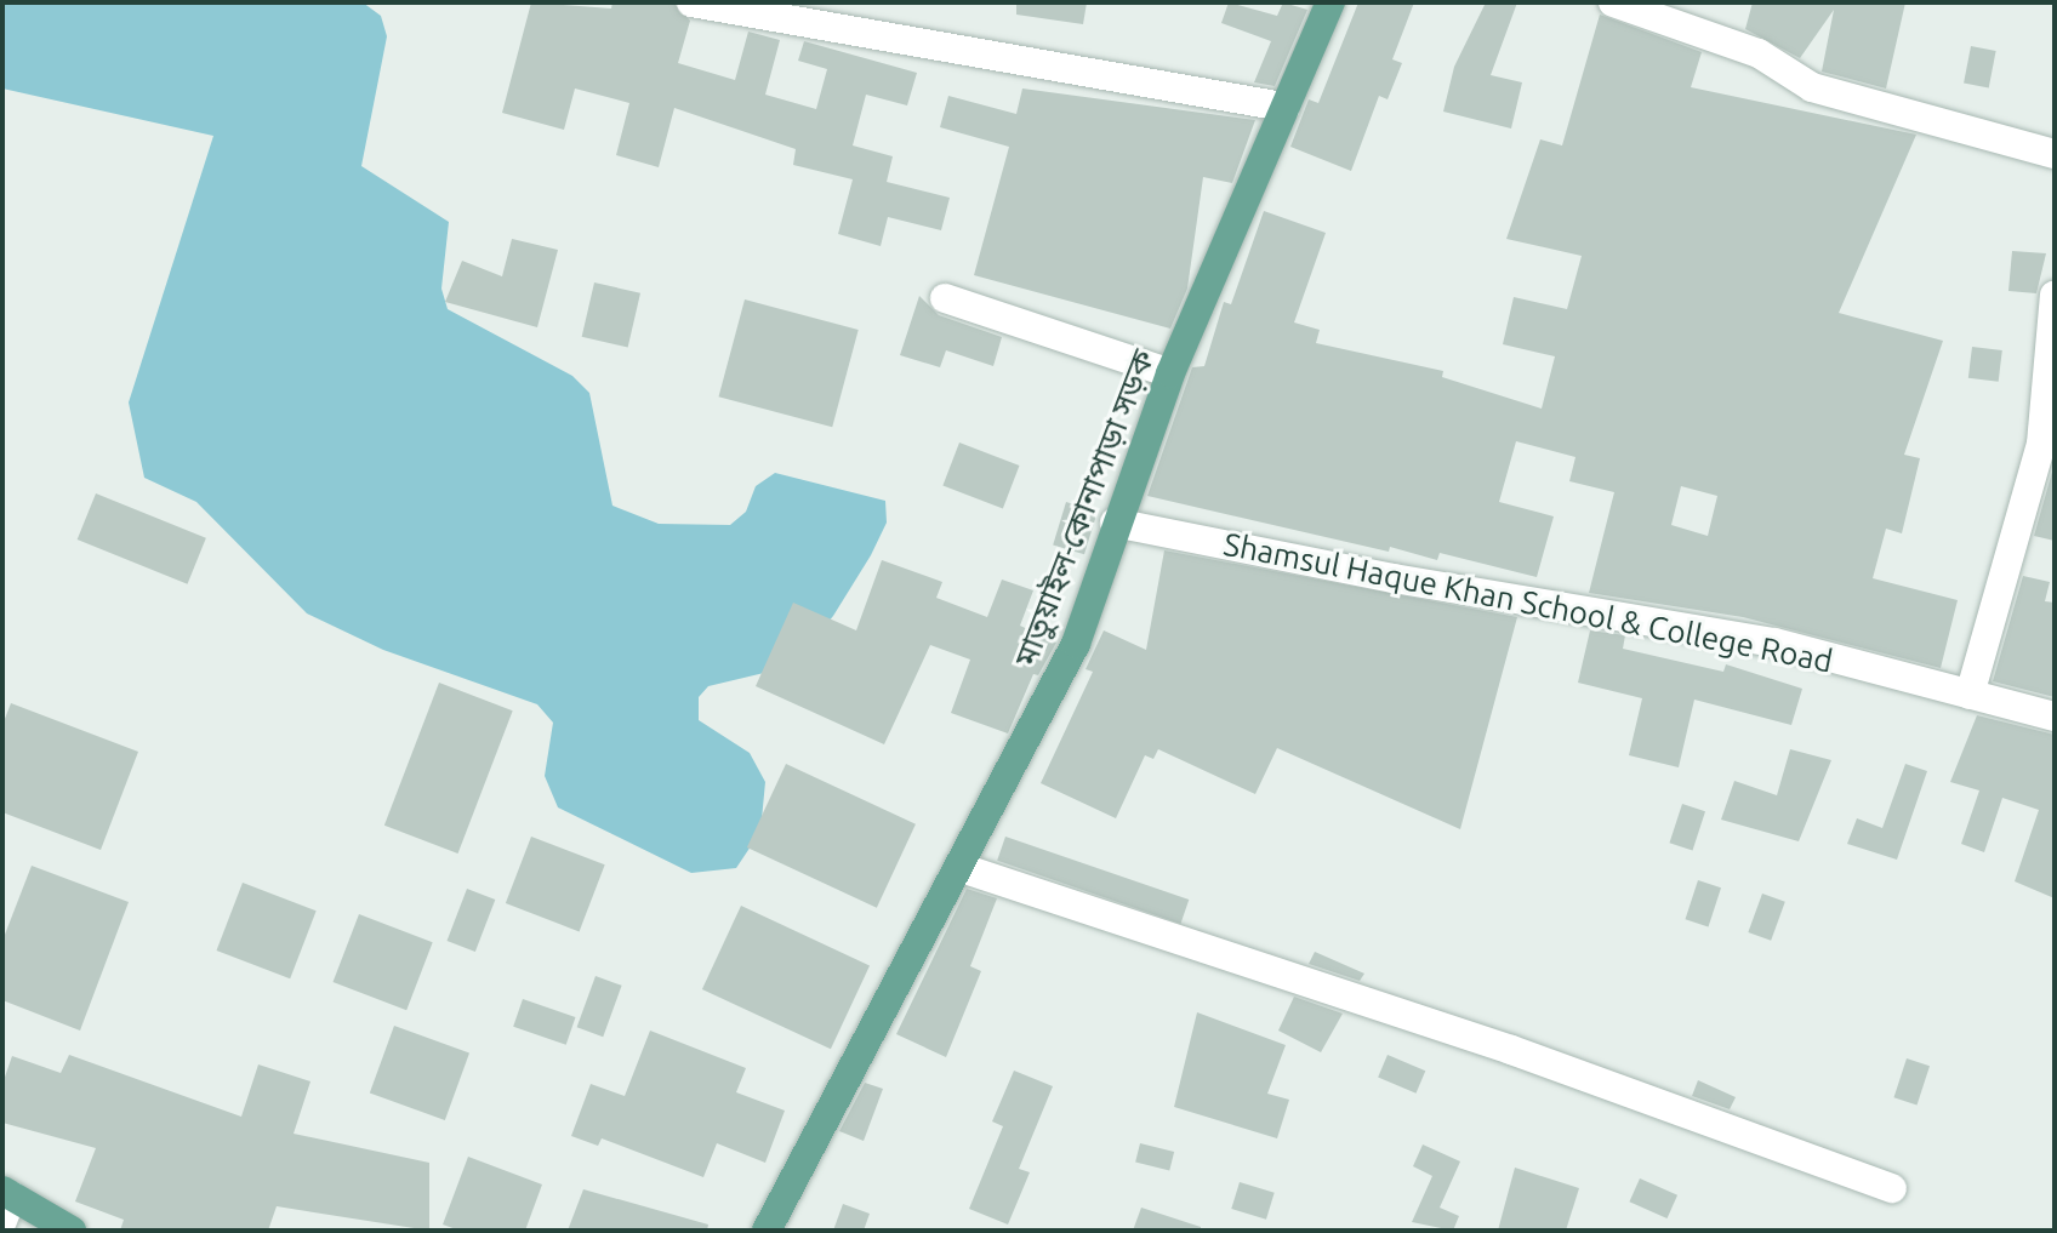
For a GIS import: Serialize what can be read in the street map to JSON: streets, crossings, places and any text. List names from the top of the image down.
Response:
{
  "streets": {
    "main road": ["মাতুয়াইল-কোনাপাড়া সড়ক"],
    "street": ["Shamsul Haque Khan School & College Road"]
  },
  "crossings": [
    ["মাতুয়াইল-কোনাপাড়া সড়ক", "Shamsul Haque Khan School & College Road"]
  ]
}
